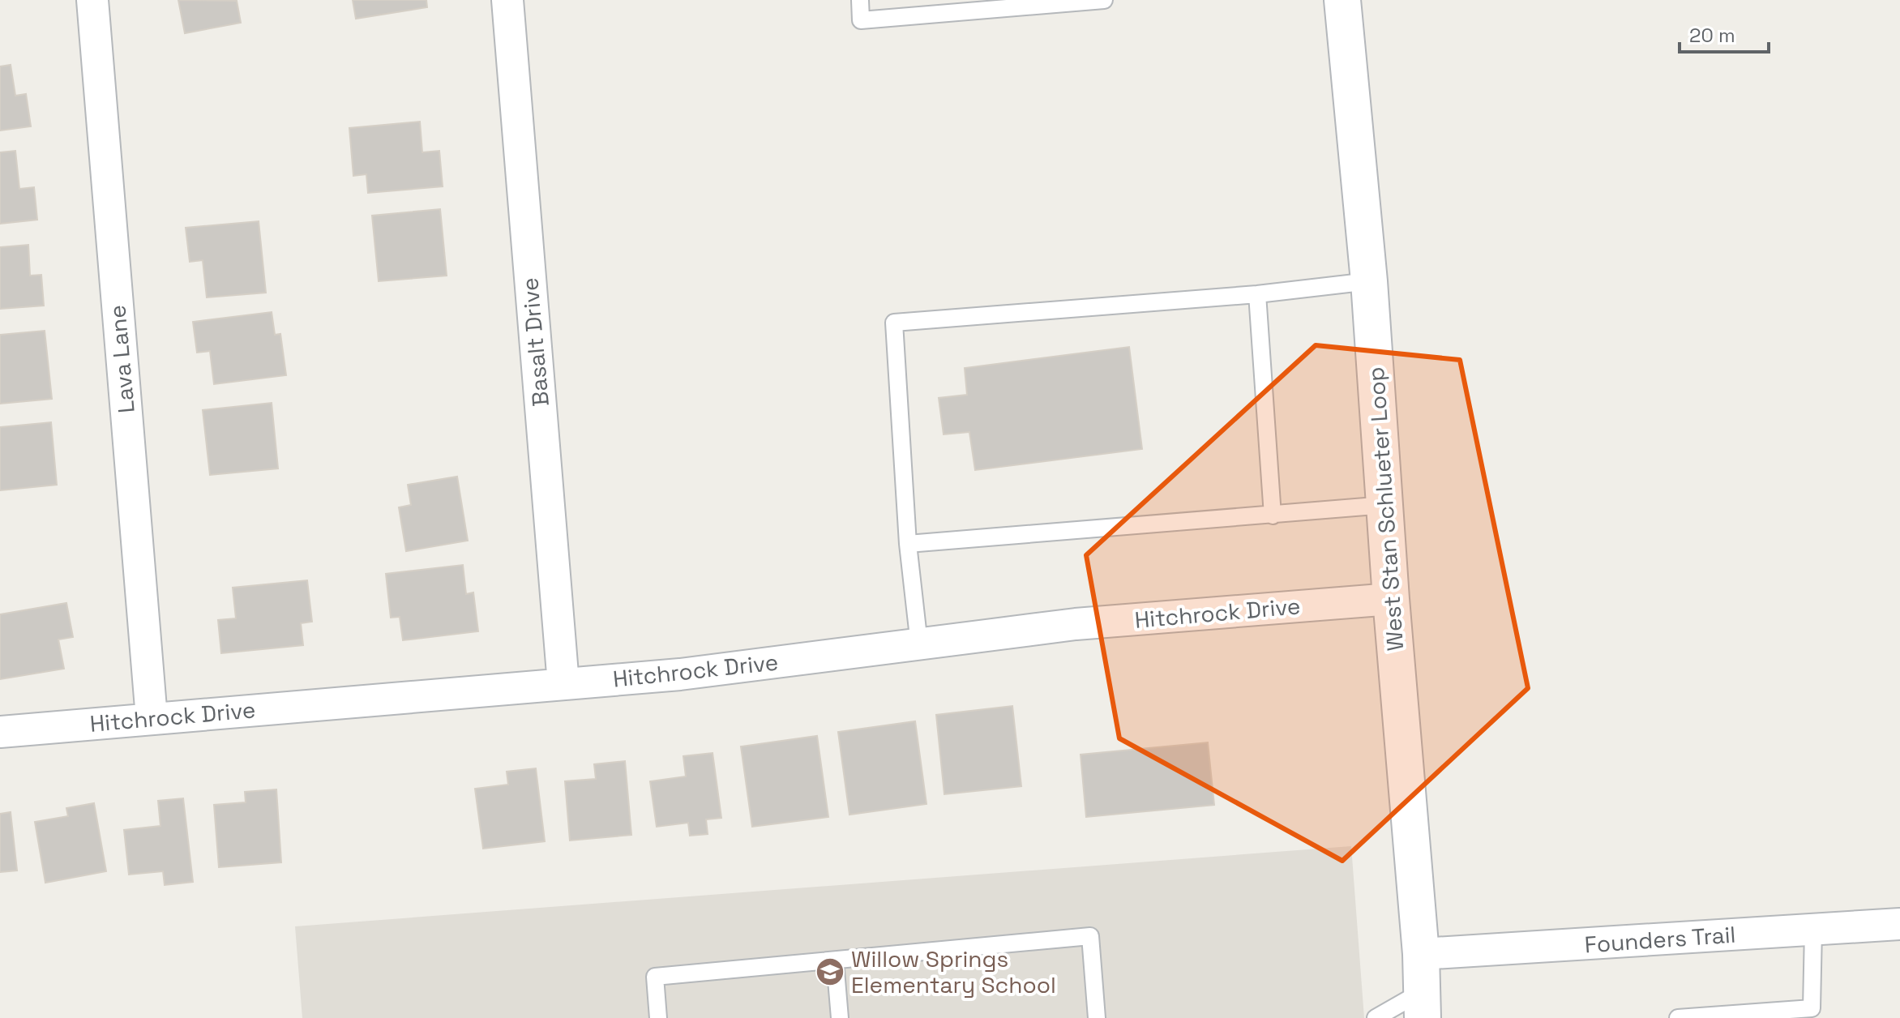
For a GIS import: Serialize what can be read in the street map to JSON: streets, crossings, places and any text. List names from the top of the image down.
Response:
{
  "streets": {
    "main road": ["West Stan Schlueter Loop"],
    "street": [
      "Basalt Drive",
      "Lava Lane",
      "Hitchrock Drive",
      "Founders Trail"
    ]
  },
  "crossings": [
    ["Basalt Drive", "Hitchrock Drive"],
    ["Lava Lane", "Hitchrock Drive"],
    ["West Stan Schlueter Loop", "Hitchrock Drive"],
    ["West Stan Schlueter Loop", "Founders Trail"]
  ],
  "places": {
    "school or university": ["Willow Springs Elementary School"]
  },
  "scale_bar": "20 m"
}
